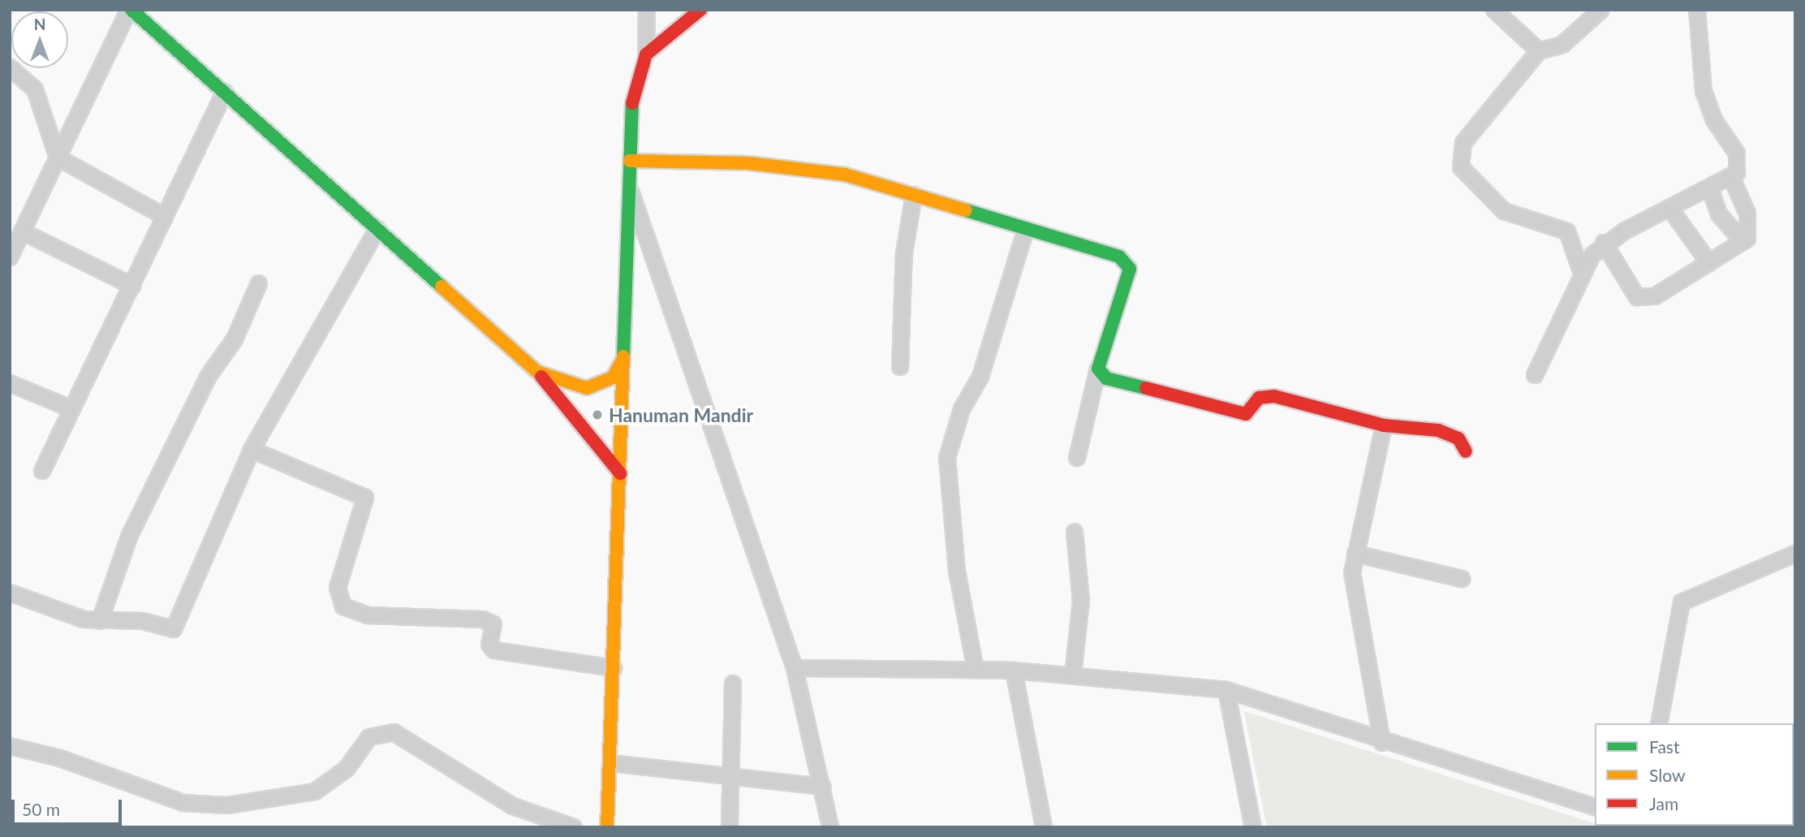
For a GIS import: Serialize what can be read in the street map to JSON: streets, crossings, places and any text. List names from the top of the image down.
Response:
{
  "places": ["Hanuman Mandir"],
  "legend": ["Fast", "Slow", "Jam"],
  "scale_bar": "50 m",
  "north": "top"
}
